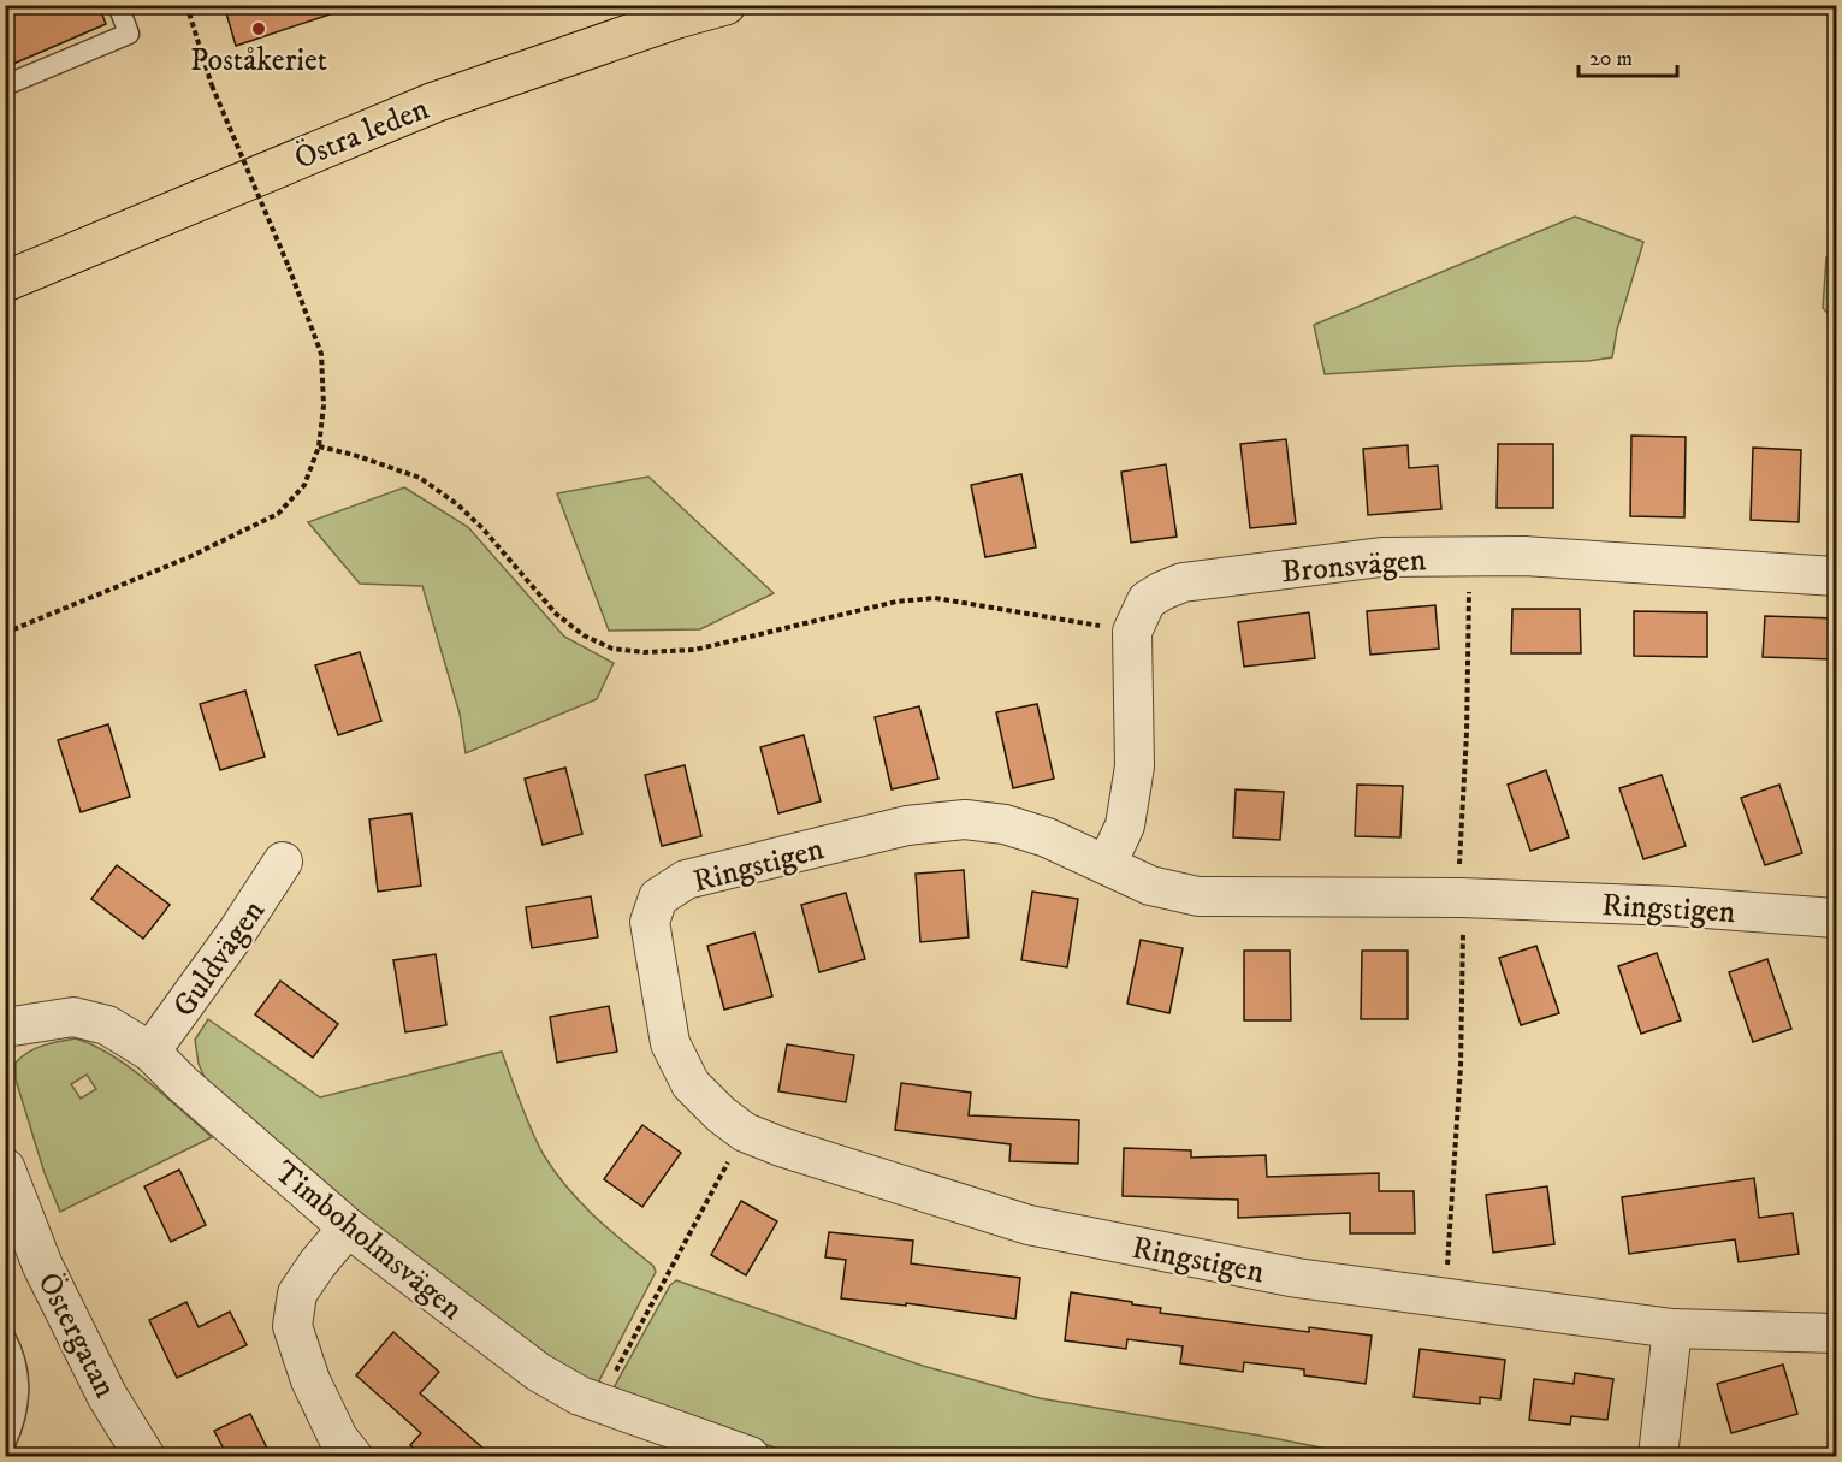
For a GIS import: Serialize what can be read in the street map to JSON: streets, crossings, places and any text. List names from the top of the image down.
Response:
{
  "streets": {
    "highway": ["Östra leden"],
    "street": [
      "Bronsvägen",
      "Ringstigen",
      "Guldvägen",
      "Timboholmsvägen",
      "Östergatan"
    ]
  },
  "crossings": [
    ["Bronsvägen", "Ringstigen"],
    ["Guldvägen", "Timboholmsvägen"]
  ],
  "places": ["Poståkeriet"],
  "scale_bar": "20 m"
}
